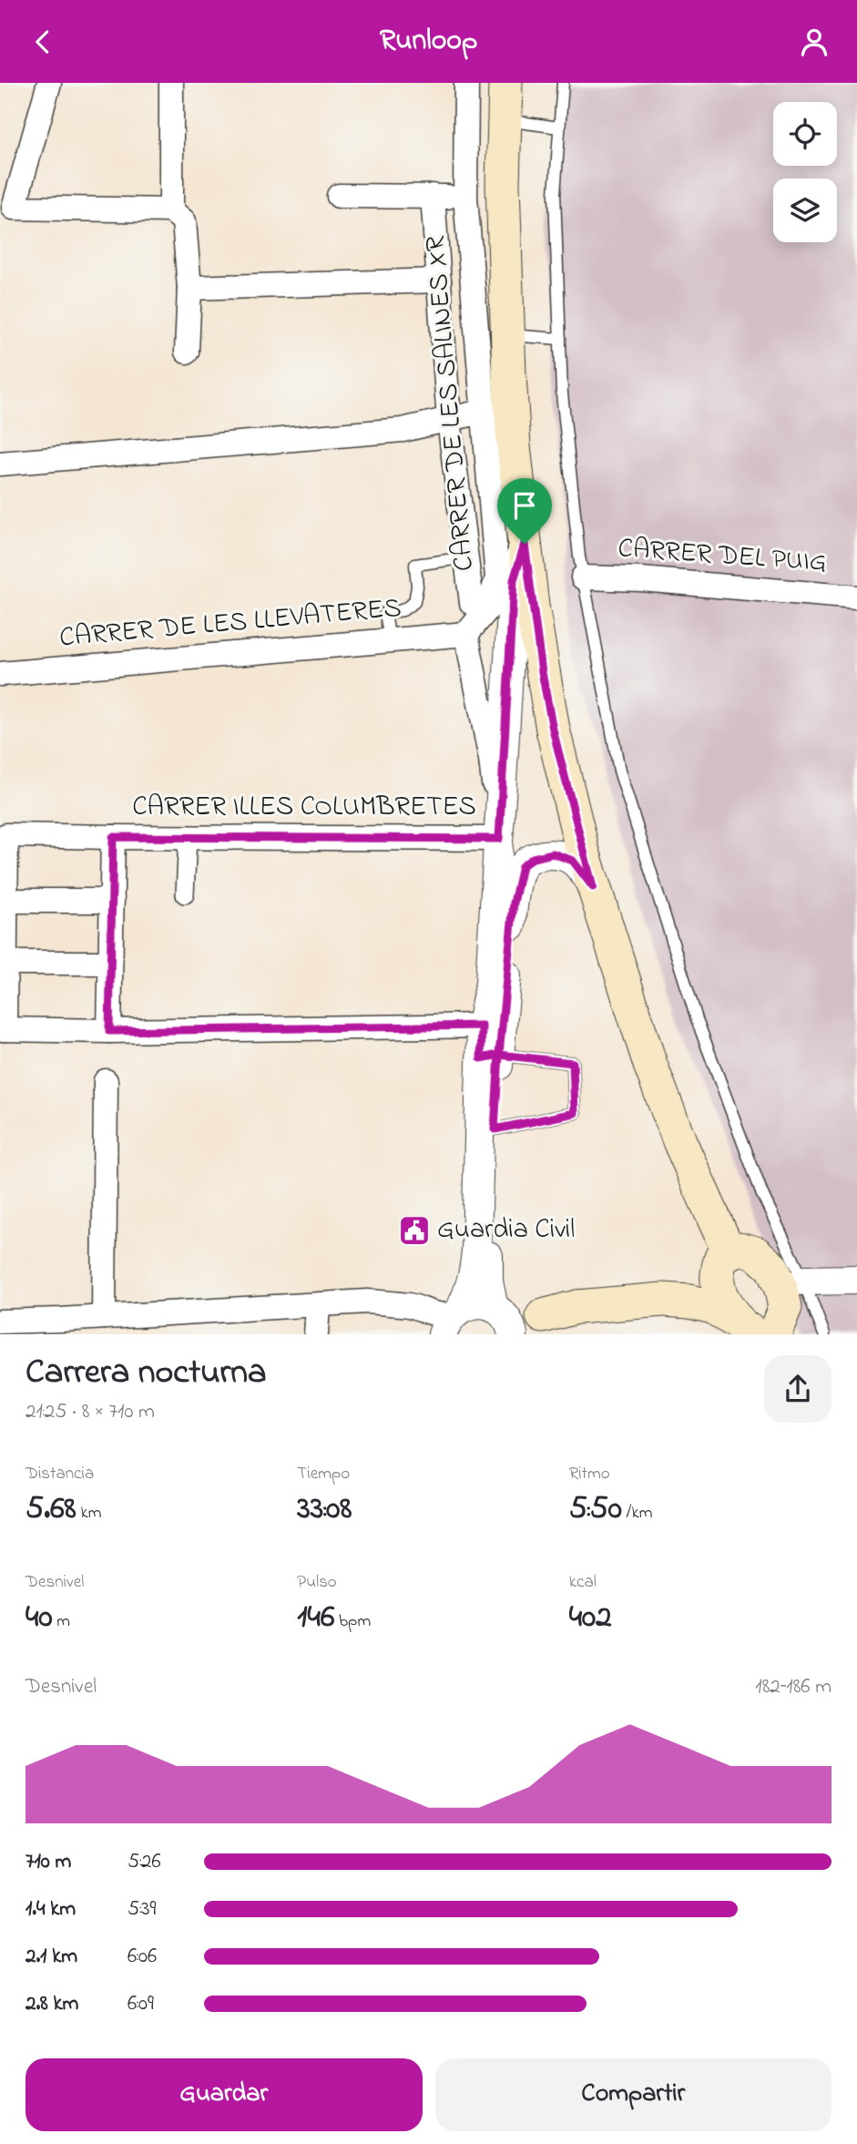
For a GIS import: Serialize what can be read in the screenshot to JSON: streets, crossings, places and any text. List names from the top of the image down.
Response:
{
  "streets": {
    "street": [
      "CARRER DE LES SALINES XR",
      "CARRER DEL PUIG",
      "CARRER DE LES LLEVATERES",
      "CARRER ILLES COLUMBRETES"
    ]
  },
  "crossings": [
    ["CARRER DE LES SALINES XR", "CARRER DE LES LLEVATERES"]
  ],
  "places": {
    "public building": ["Guardia Civil"]
  },
  "page": {
    "header": "Runloop",
    "heading": ["Carrera nocturna", "21:25 · 8 × 710 m"],
    "stats": [
      ["Distancia", "5.68 km"],
      ["Tiempo", "33:08"],
      ["Ritmo", "5:50 /km"],
      ["Desnivel", "40 m"],
      ["Pulso", "146 bpm"],
      ["kcal", "402"]
    ],
    "chart": ["Desnivel", "182–186 m"],
    "list": [
      {
        "name": "710 m",
        "note": "5:26"
      },
      {
        "name": "1.4 km",
        "note": "5:39"
      },
      {
        "name": "2.1 km",
        "note": "6:06"
      },
      {
        "name": "2.8 km",
        "note": "6:09"
      }
    ],
    "buttons": ["Guardar", "Compartir"]
  }
}
